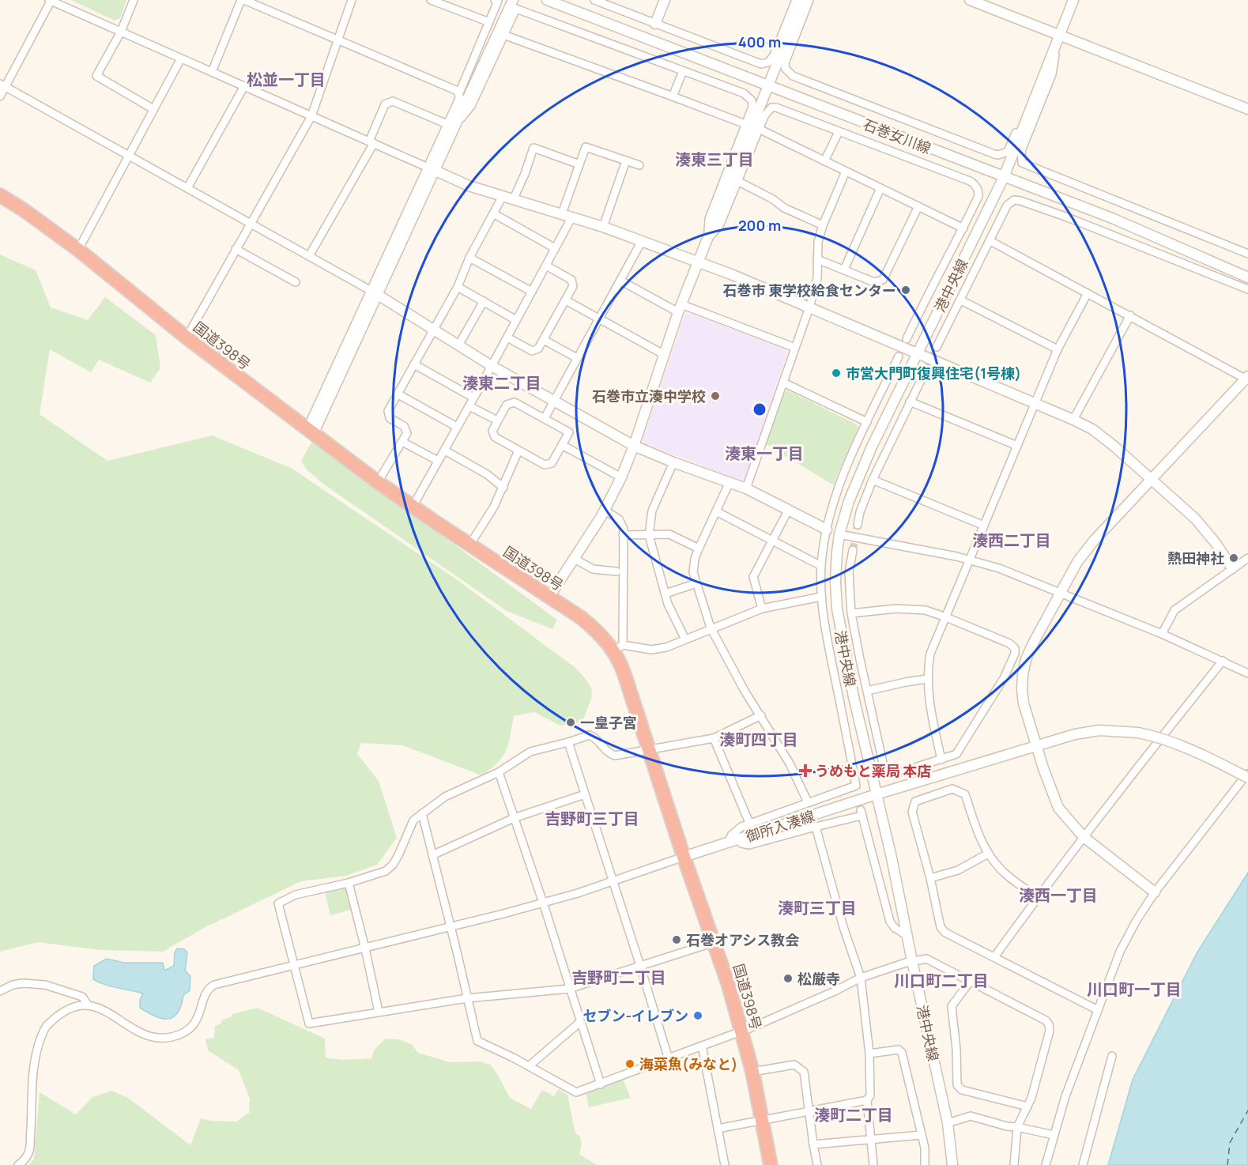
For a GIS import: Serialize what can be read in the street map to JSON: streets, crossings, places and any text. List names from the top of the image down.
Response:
{
  "streets": {
    "highway": ["国道398号"],
    "street": ["石巻女川線", "港中央線", "御所入湊線"]
  },
  "crossings": [
    ["石巻女川線", "港中央線"],
    ["港中央線", "御所入湊線"],
    ["国道398号", "御所入湊線"]
  ],
  "districts": [
    "松並一丁目",
    "湊東三丁目",
    "湊東二丁目",
    "湊東一丁目",
    "湊西二丁目",
    "湊町四丁目",
    "吉野町三丁目",
    "湊西一丁目",
    "湊町三丁目",
    "吉野町二丁目",
    "川口町二丁目",
    "川口町一丁目",
    "湊町二丁目"
  ],
  "places": {
    "other": [
      "石巻市 東学校給食センター",
      "市営大門町復興住宅(1号棟)",
      "石巻市立湊中学校",
      "熱田神社",
      "一皇子宮",
      "石巻オアシス教会",
      "松厳寺",
      "セブン-イレブン",
      "海菜魚(みなと)"
    ],
    "health": ["うめもと薬局 本店"]
  },
  "rings": ["400 m", "200 m"]
}
